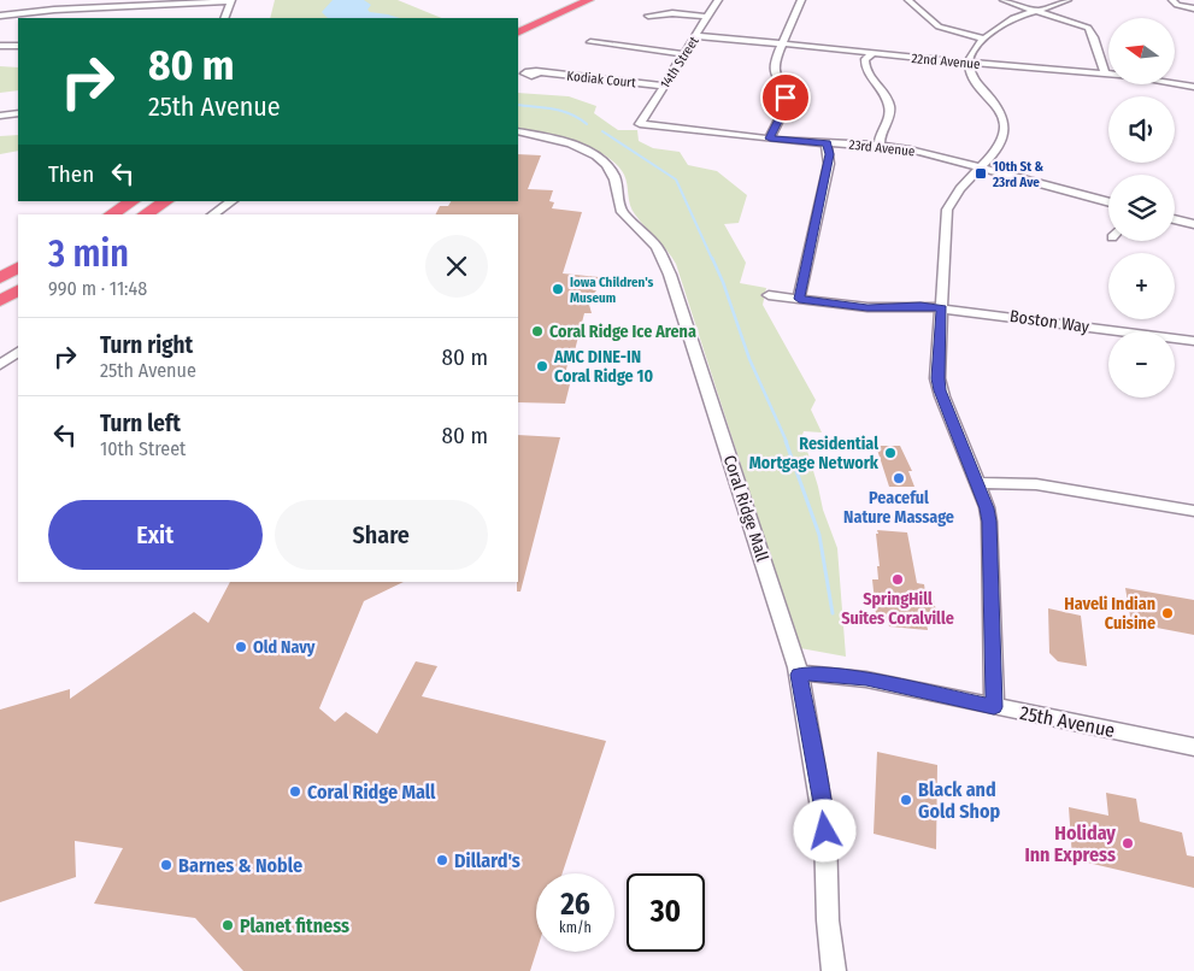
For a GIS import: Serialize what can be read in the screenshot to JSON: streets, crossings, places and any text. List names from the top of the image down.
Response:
{
  "streets": {
    "street": [
      "22nd Avenue",
      "14th Street",
      "Kodiak Court",
      "23rd Avenue",
      "Boston Way",
      "Coral Ridge Mall",
      "25th Avenue"
    ]
  },
  "crossings": [
    ["22nd Avenue", "14th Street"],
    ["14th Street", "Kodiak Court"],
    ["14th Street", "23rd Avenue"],
    ["Coral Ridge Mall", "25th Avenue"]
  ],
  "places": {
    "transit": ["10th St & 23rd Ave"],
    "other": [
      "Iowa Children's Museum",
      "Coral Ridge Ice Arena",
      "AMC DINE-IN Coral Ridge 10",
      "Residential Mortgage Network",
      "Peaceful Nature Massage",
      "SpringHill Suites Coralville",
      "Haveli Indian Cuisine",
      "Old Navy",
      "Coral Ridge Mall",
      "Black and Gold Shop",
      "Holiday Inn Express",
      "Dillard's",
      "Barnes & Noble",
      "Planet fitness"
    ]
  },
  "north": "left",
  "page": {
    "map_buttons": ["+", "−"],
    "turn": ["80 m", "25th Avenue"],
    "then": "Then",
    "heading": ["3 min", "990 m · 11:48"],
    "list": [
      {
        "name": "Turn right",
        "note": "25th Avenue",
        "value": "80 m"
      },
      {
        "name": "Turn left",
        "note": "10th Street",
        "value": "80 m"
      }
    ],
    "buttons": ["Exit", "Share"],
    "speed": "26 km/h",
    "limit": "30"
  }
}
